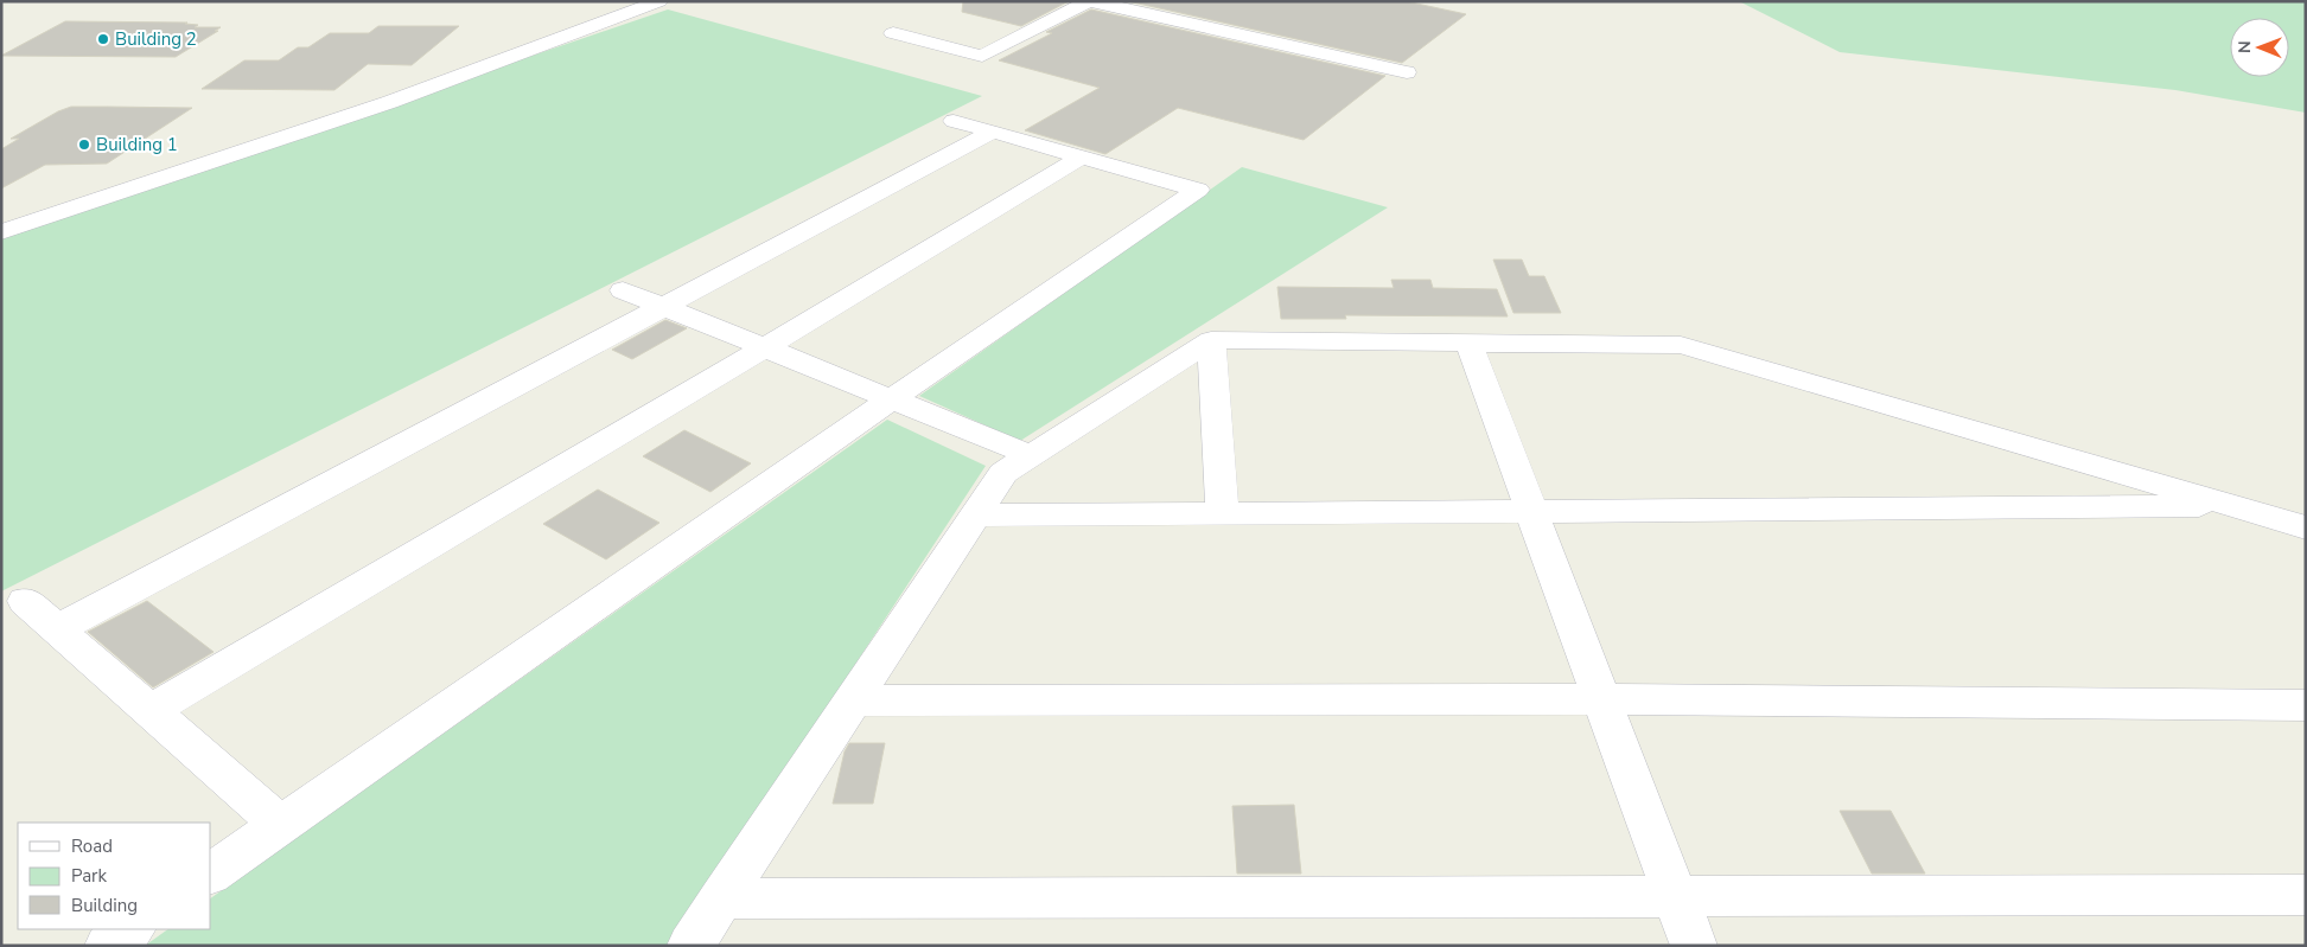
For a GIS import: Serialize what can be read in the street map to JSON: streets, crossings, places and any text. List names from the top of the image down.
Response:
{
  "places": ["Building 2", "Building 1"],
  "legend": ["Road", "Park", "Building"],
  "north": "left"
}
